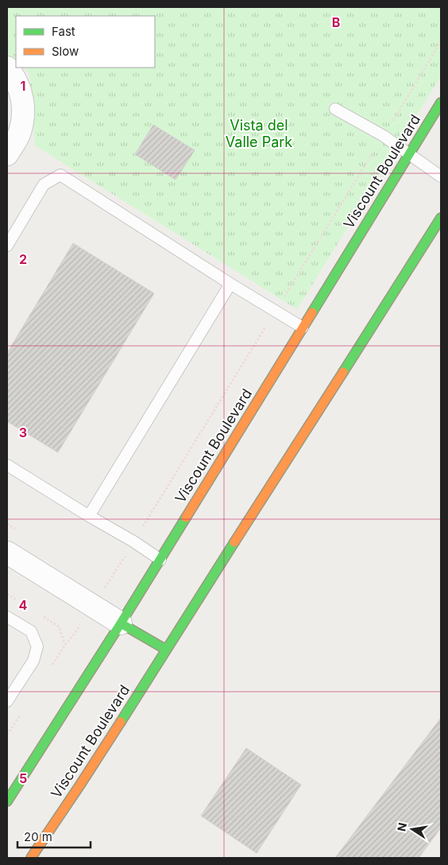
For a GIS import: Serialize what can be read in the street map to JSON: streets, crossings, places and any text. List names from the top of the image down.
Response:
{
  "streets": {
    "main road": ["Viscount Boulevard"]
  },
  "parks": ["Vista del Valle Park"],
  "legend": ["Fast", "Slow"],
  "scale_bar": "20 m",
  "north": "left",
  "grid": {
    "columns": ["B"],
    "rows": [
      "1",
      "2",
      "3",
      "4",
      "5"
    ]
  }
}
